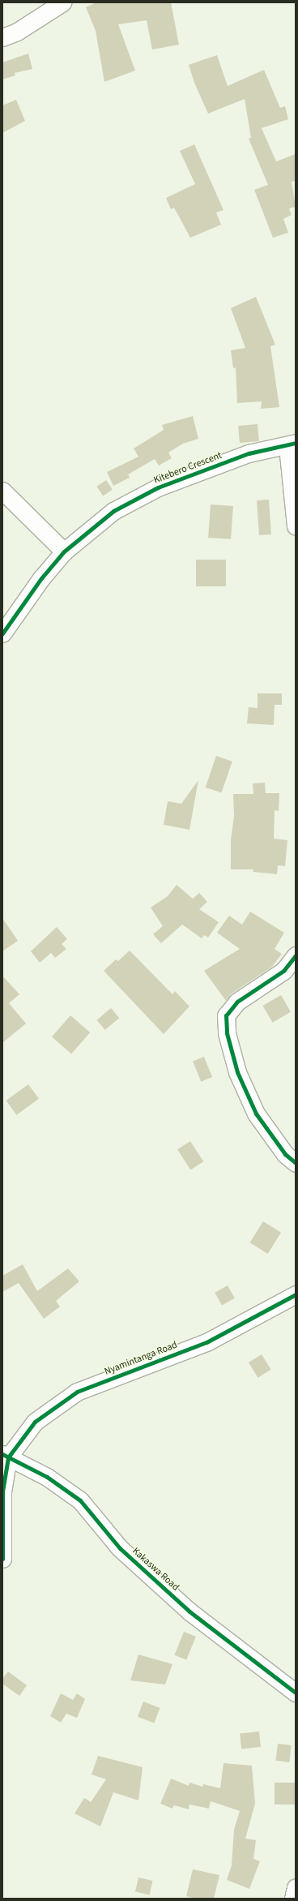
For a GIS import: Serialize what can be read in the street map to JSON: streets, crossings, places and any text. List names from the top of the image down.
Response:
{
  "streets": {
    "street": ["Kitebero Crescent", "Nyamintanga Road", "Kakaswa Road"]
  },
  "crossings": [
    ["Nyamintanga Road", "Kakaswa Road"]
  ]
}
